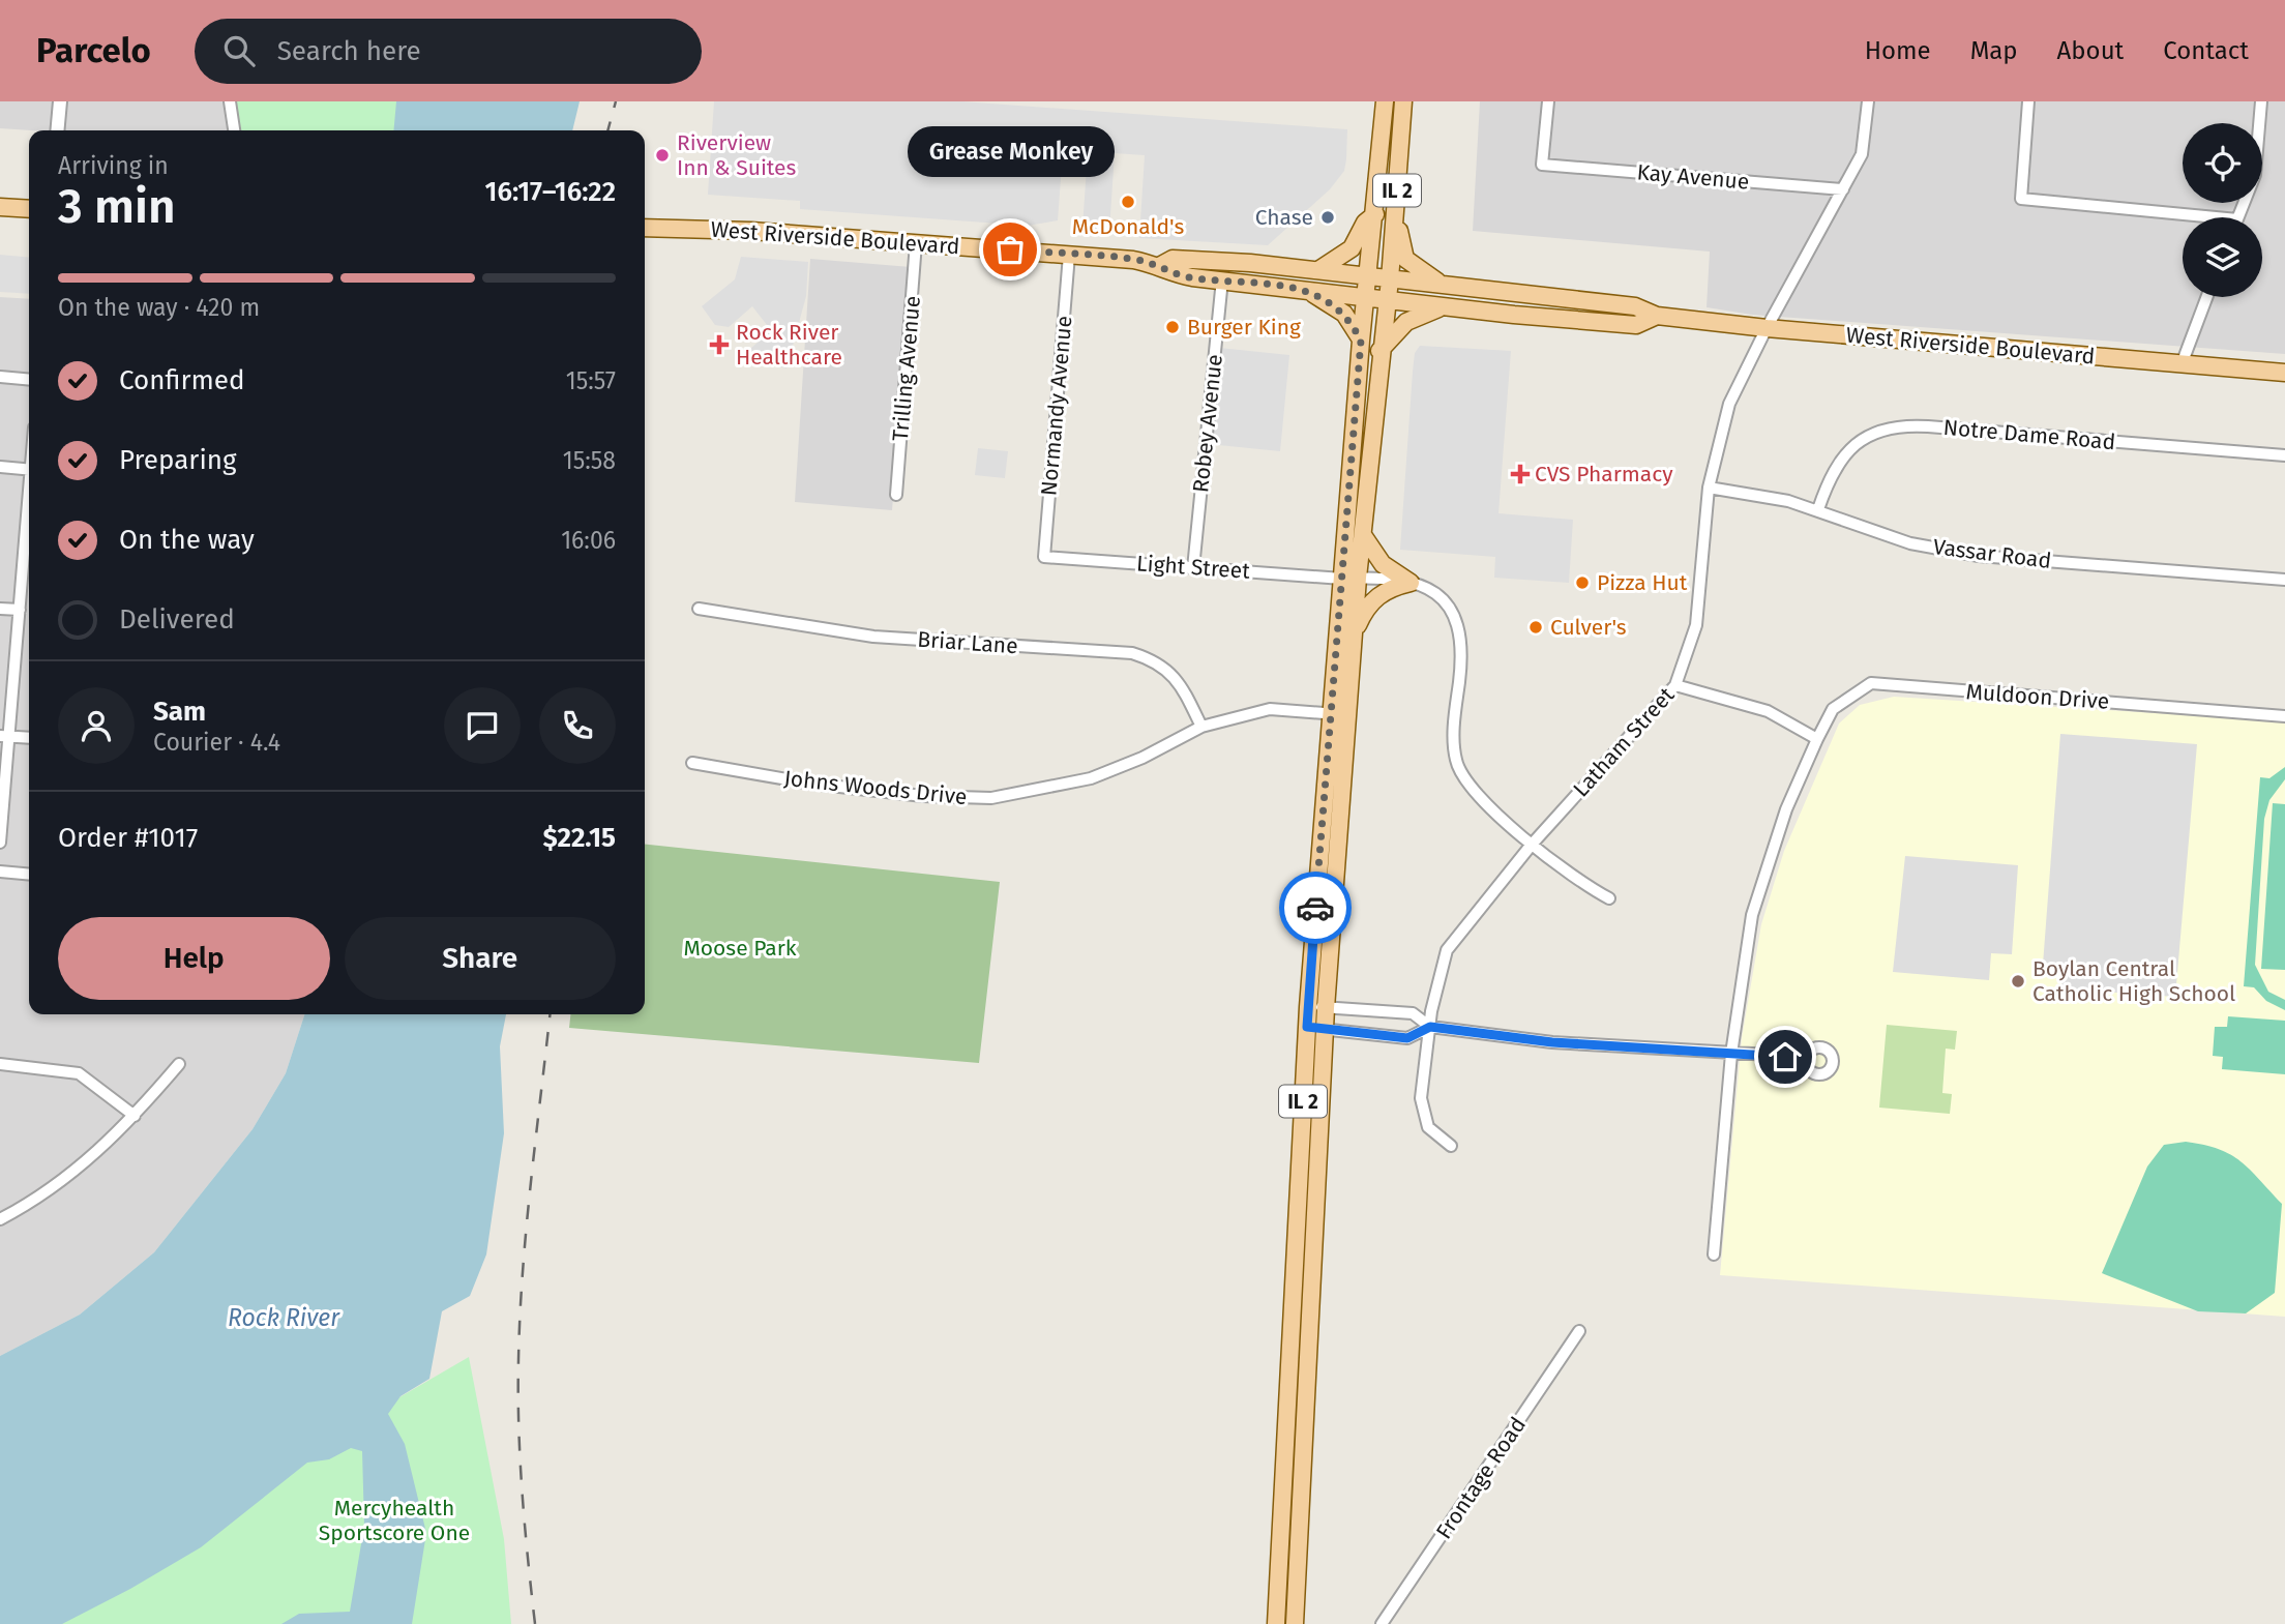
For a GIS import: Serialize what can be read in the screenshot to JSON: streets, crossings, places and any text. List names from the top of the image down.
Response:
{
  "streets": {
    "main road": ["IL 2", "West Riverside Boulevard"],
    "street": [
      "Kay Avenue",
      "Trilling Avenue",
      "Normandy Avenue",
      "Robey Avenue",
      "Notre Dame Road",
      "Vassar Road",
      "Light Street",
      "Briar Lane",
      "Muldoon Drive",
      "Latham Street",
      "Johns Woods Drive",
      "Frontage Road"
    ]
  },
  "crossings": [
    ["Kay Avenue", "Latham Street"],
    ["IL 2", "West Riverside Boulevard"],
    ["IL 2", "Light Street"],
    ["IL 2", "Johns Woods Drive"],
    ["West Riverside Boulevard", "Trilling Avenue"],
    ["West Riverside Boulevard", "Normandy Avenue"],
    ["West Riverside Boulevard", "Robey Avenue"],
    ["West Riverside Boulevard", "Latham Street"],
    ["Normandy Avenue", "Light Street"],
    ["Robey Avenue", "Light Street"],
    ["Notre Dame Road", "Vassar Road"],
    ["Vassar Road", "Latham Street"],
    ["Light Street", "Latham Street"],
    ["Briar Lane", "Johns Woods Drive"]
  ],
  "water": ["Rock River"],
  "parks": ["Moose Park", "Mercyhealth Sportscore One"],
  "places": {
    "other": [
      "Riverview Inn & Suites",
      "McDonald's",
      "Chase",
      "Grease Monkey",
      "Burger King",
      "Pizza Hut",
      "Culver's",
      "Boylan Central Catholic High School"
    ],
    "health": ["Rock River Healthcare", "CVS Pharmacy"]
  },
  "page": {
    "header": "Parcelo",
    "search": "Search here",
    "nav": [
      "Home",
      "Map",
      "About",
      "Contact"
    ],
    "bubble": "Grease Monkey",
    "heading": ["3 min", "Arriving in", "16:17–16:22"],
    "panel": [
      "Sam",
      "Courier · 4.4",
      "Order #1017",
      "$22.15"
    ],
    "bar": "On the way · 420 m",
    "list": [
      ["Confirmed", "15:57"],
      ["Preparing", "15:58"],
      ["On the way", "16:06"],
      "Delivered"
    ],
    "buttons": ["Help", "Share"]
  }
}
